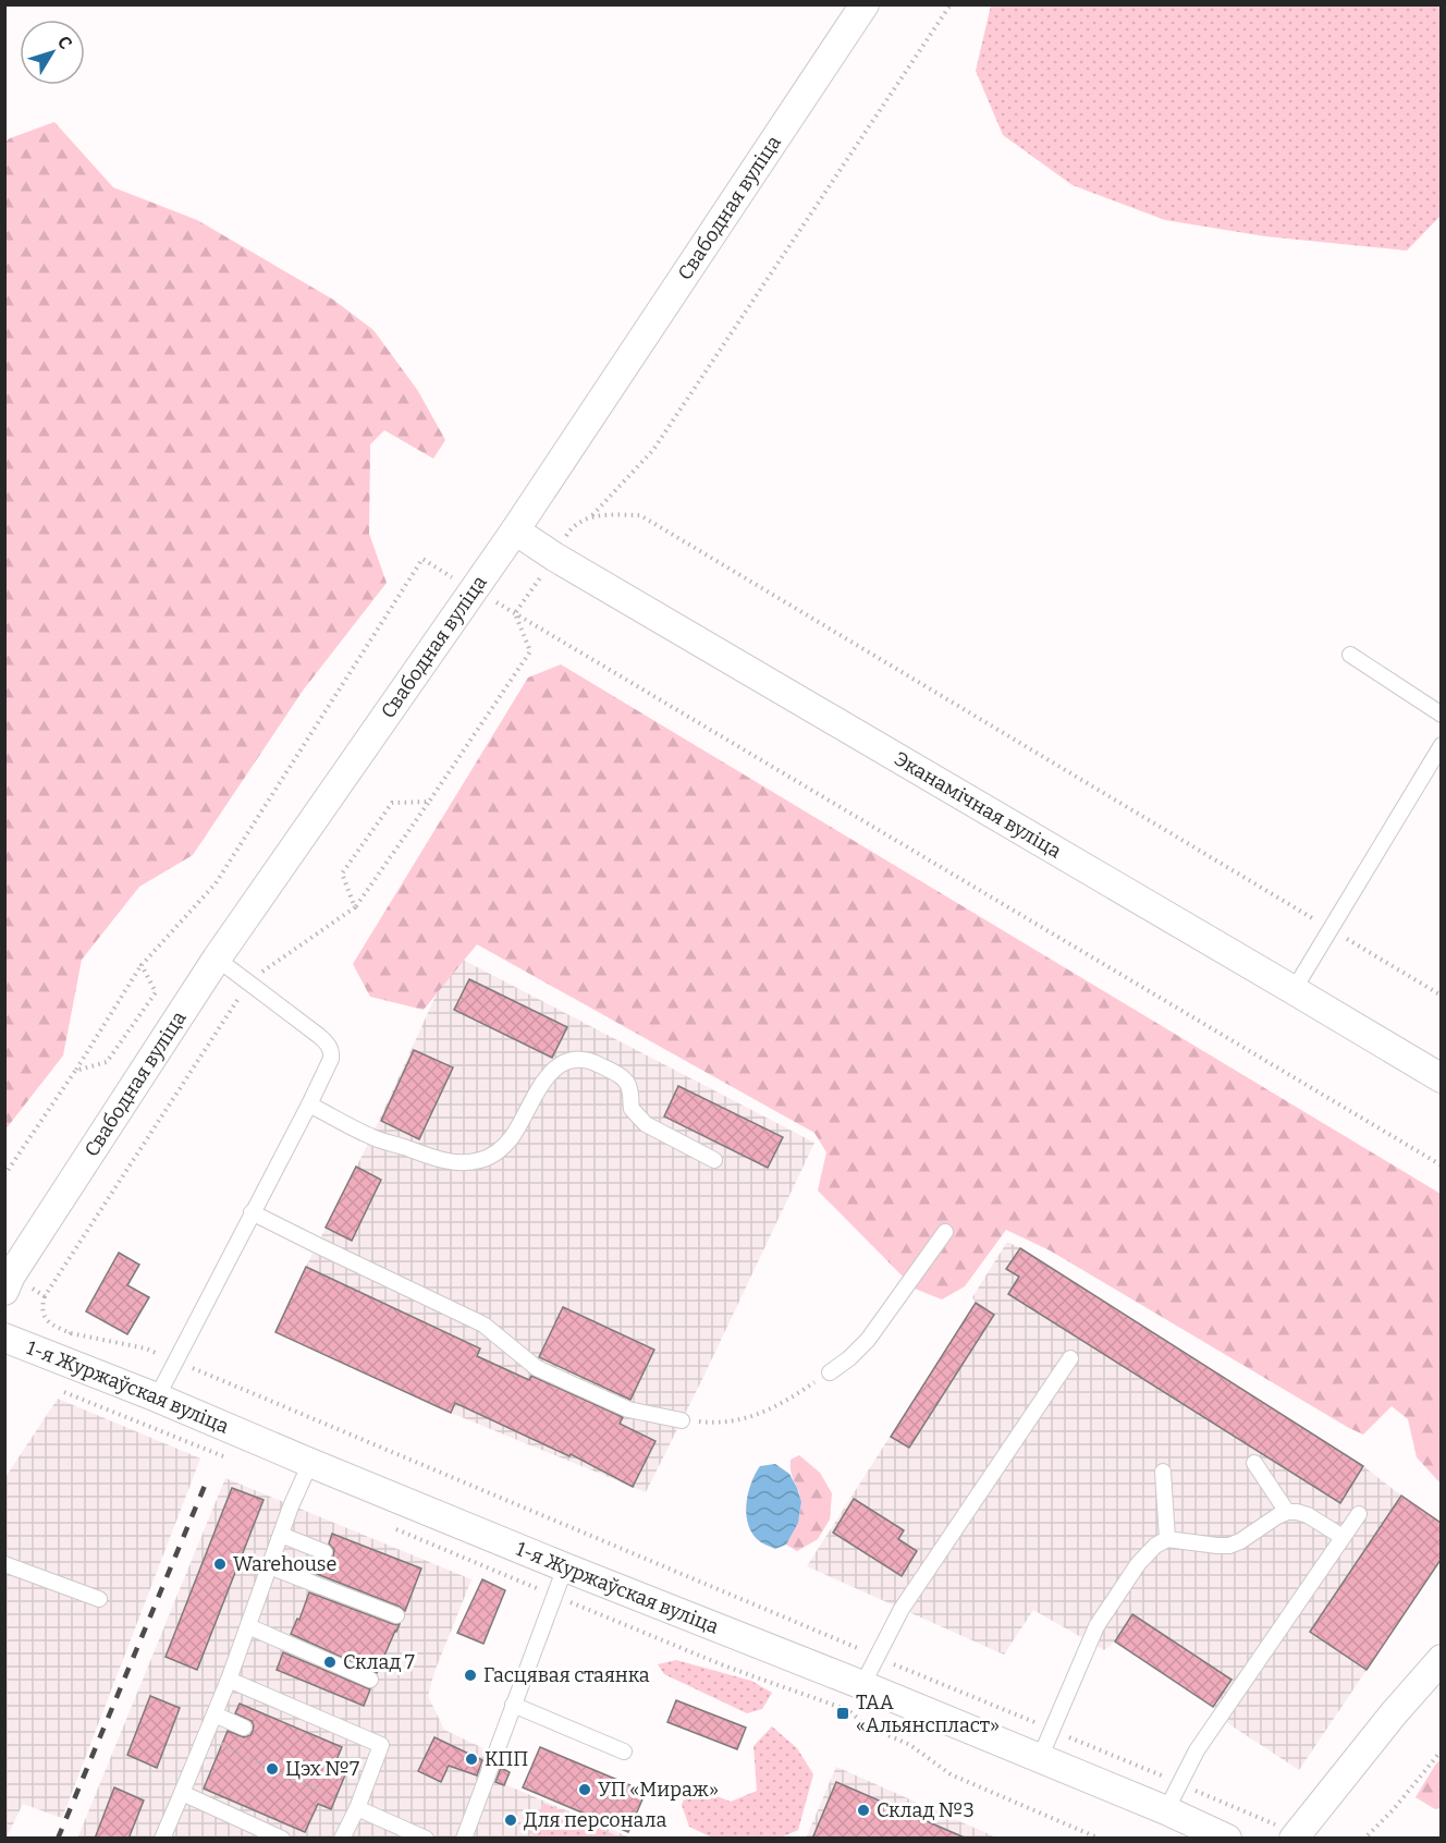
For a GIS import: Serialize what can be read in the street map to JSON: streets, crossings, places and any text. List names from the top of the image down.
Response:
{
  "streets": {
    "street": ["Свабодная вуліца", "Эканамічная вуліца", "1-я Журжаўская вуліца"]
  },
  "crossings": [
    ["Свабодная вуліца", "Эканамічная вуліца"]
  ],
  "places": {
    "other": [
      "Warehouse",
      "Склад 7",
      "Гасцявая стаянка",
      "КПП",
      "Цэх №7",
      "УП «Мираж»",
      "Склад №3",
      "Для персонала"
    ],
    "transit": ["ТАА «Альянспласт»"]
  },
  "north": "top right"
}
